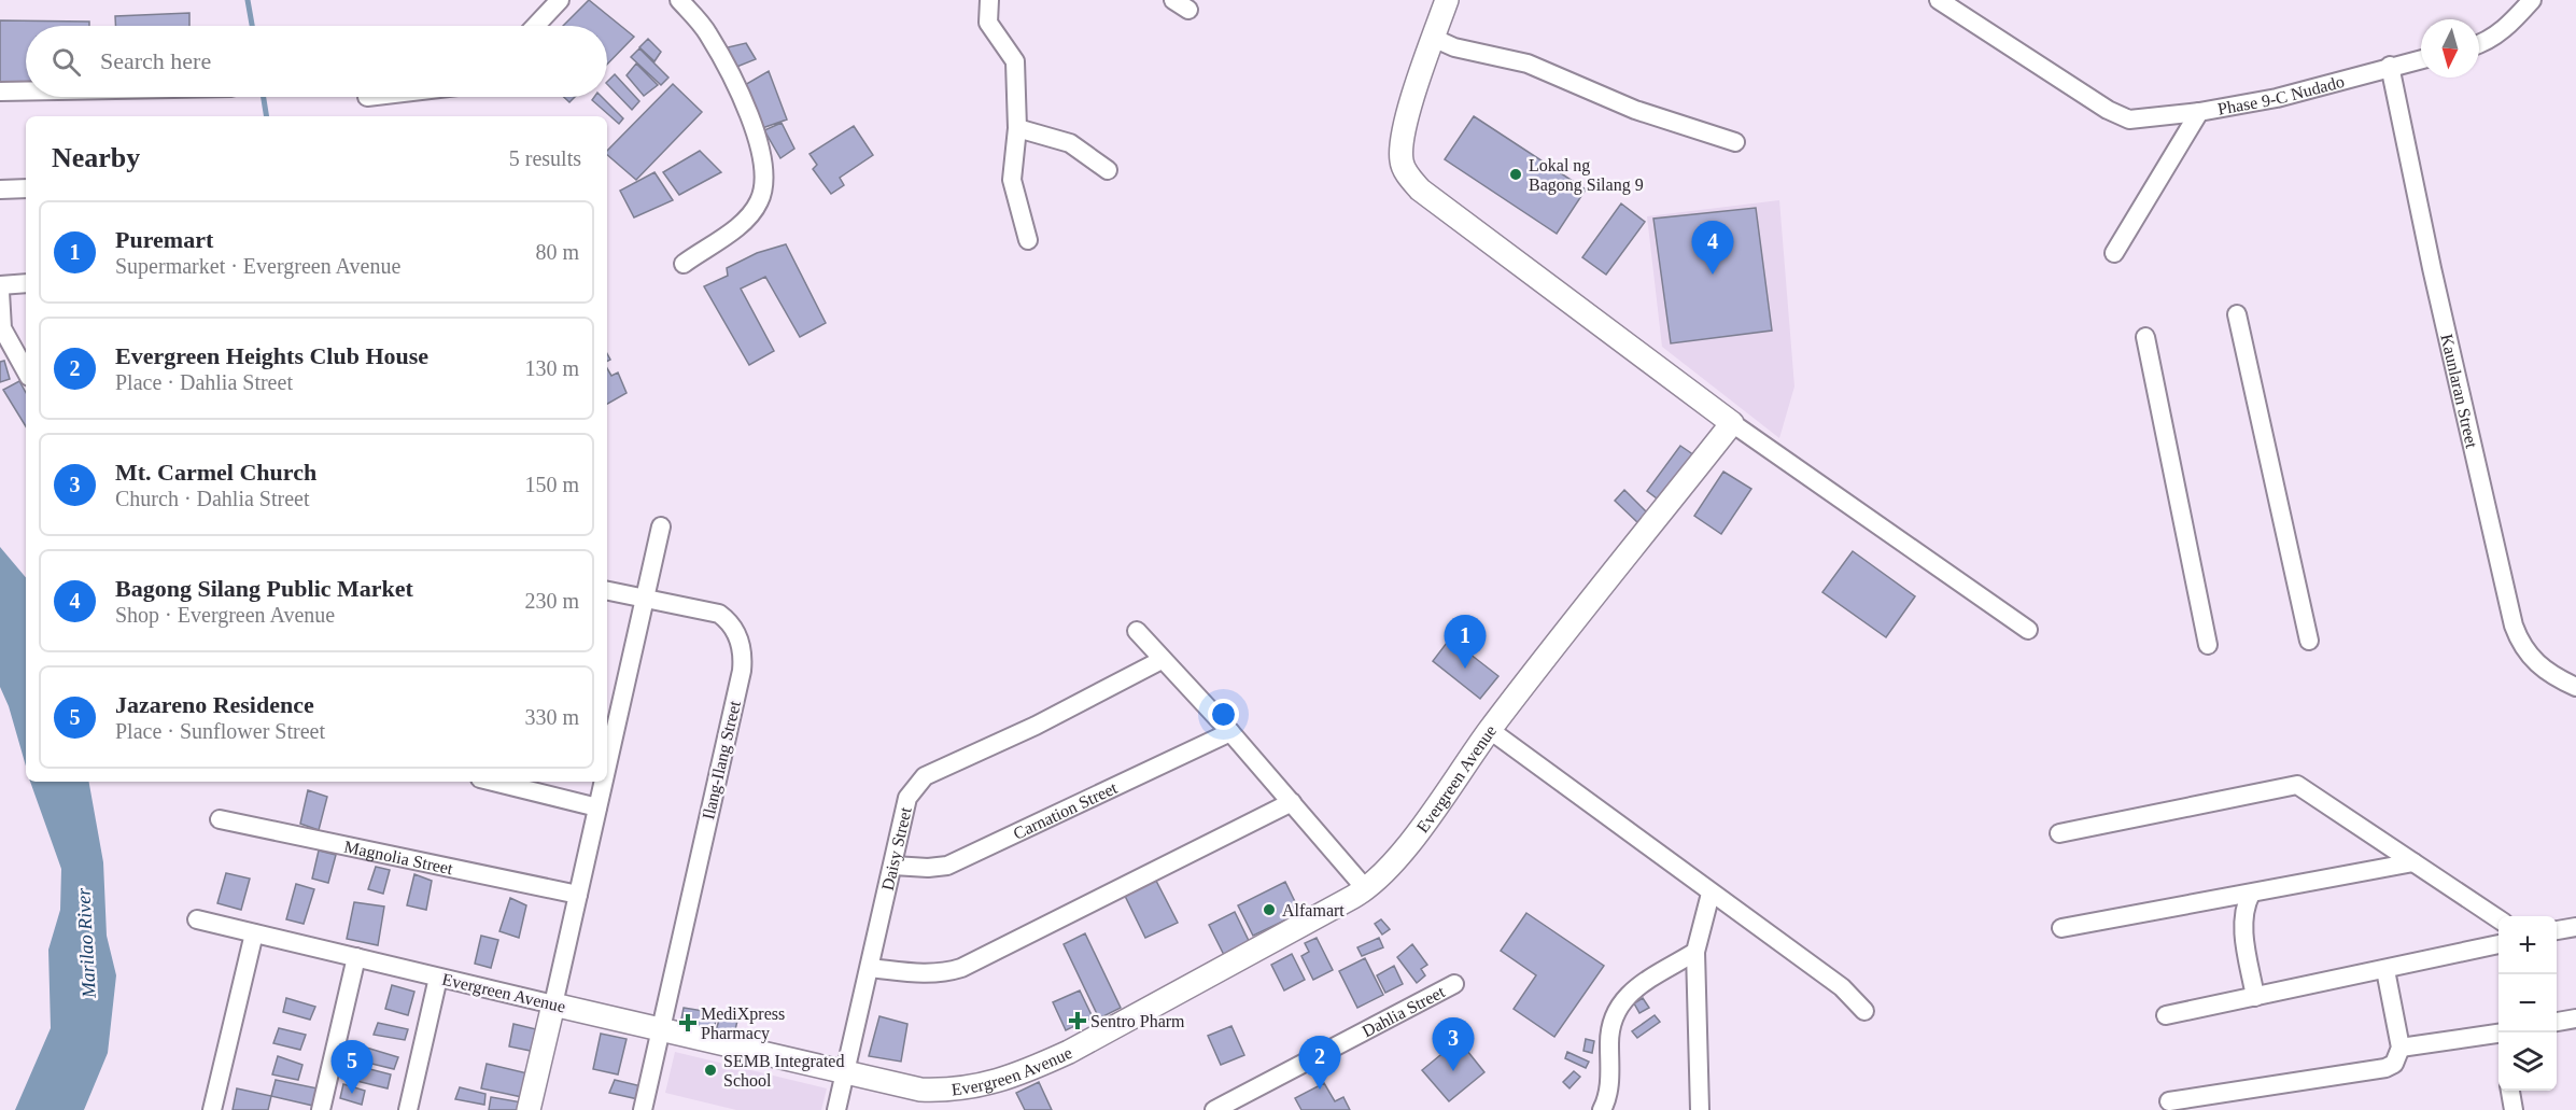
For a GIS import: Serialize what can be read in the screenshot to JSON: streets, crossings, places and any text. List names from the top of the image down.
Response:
{
  "streets": {
    "street": [
      "Phase 9-C Nudado",
      "Kaunlaran Street",
      "Ilang-Ilang Street",
      "Evergreen Avenue",
      "Carnation Street",
      "Daisy Street",
      "Magnolia Street",
      "Dahlia Street"
    ]
  },
  "crossings": [
    ["Phase 9-C Nudado", "Kaunlaran Street"],
    ["Ilang-Ilang Street", "Evergreen Avenue"],
    ["Evergreen Avenue", "Daisy Street"],
    ["Carnation Street", "Daisy Street"]
  ],
  "water": ["Marilao River"],
  "places": {
    "other": ["Lokal ng Bagong Silang 9", "Alfamart", "SEMB Integrated School"],
    "health": ["Sentro Pharm", "MediXpress Pharmacy"]
  },
  "north": "bottom",
  "page": {
    "search": "Search here",
    "heading": ["Nearby", "5 results"],
    "list": [
      {
        "mark": "1",
        "name": "Puremart",
        "note": "Supermarket · Evergreen Avenue",
        "value": "80 m"
      },
      {
        "mark": "2",
        "name": "Evergreen Heights Club House",
        "note": "Place · Dahlia Street",
        "value": "130 m"
      },
      {
        "mark": "3",
        "name": "Mt. Carmel Church",
        "note": "Church · Dahlia Street",
        "value": "150 m"
      },
      {
        "mark": "4",
        "name": "Bagong Silang Public Market",
        "note": "Shop · Evergreen Avenue",
        "value": "230 m"
      },
      {
        "mark": "5",
        "name": "Jazareno Residence",
        "note": "Place · Sunflower Street",
        "value": "330 m"
      }
    ],
    "pins": [
      "4",
      "1",
      "3",
      "2",
      "5"
    ],
    "map_buttons": ["+", "−"]
  }
}
